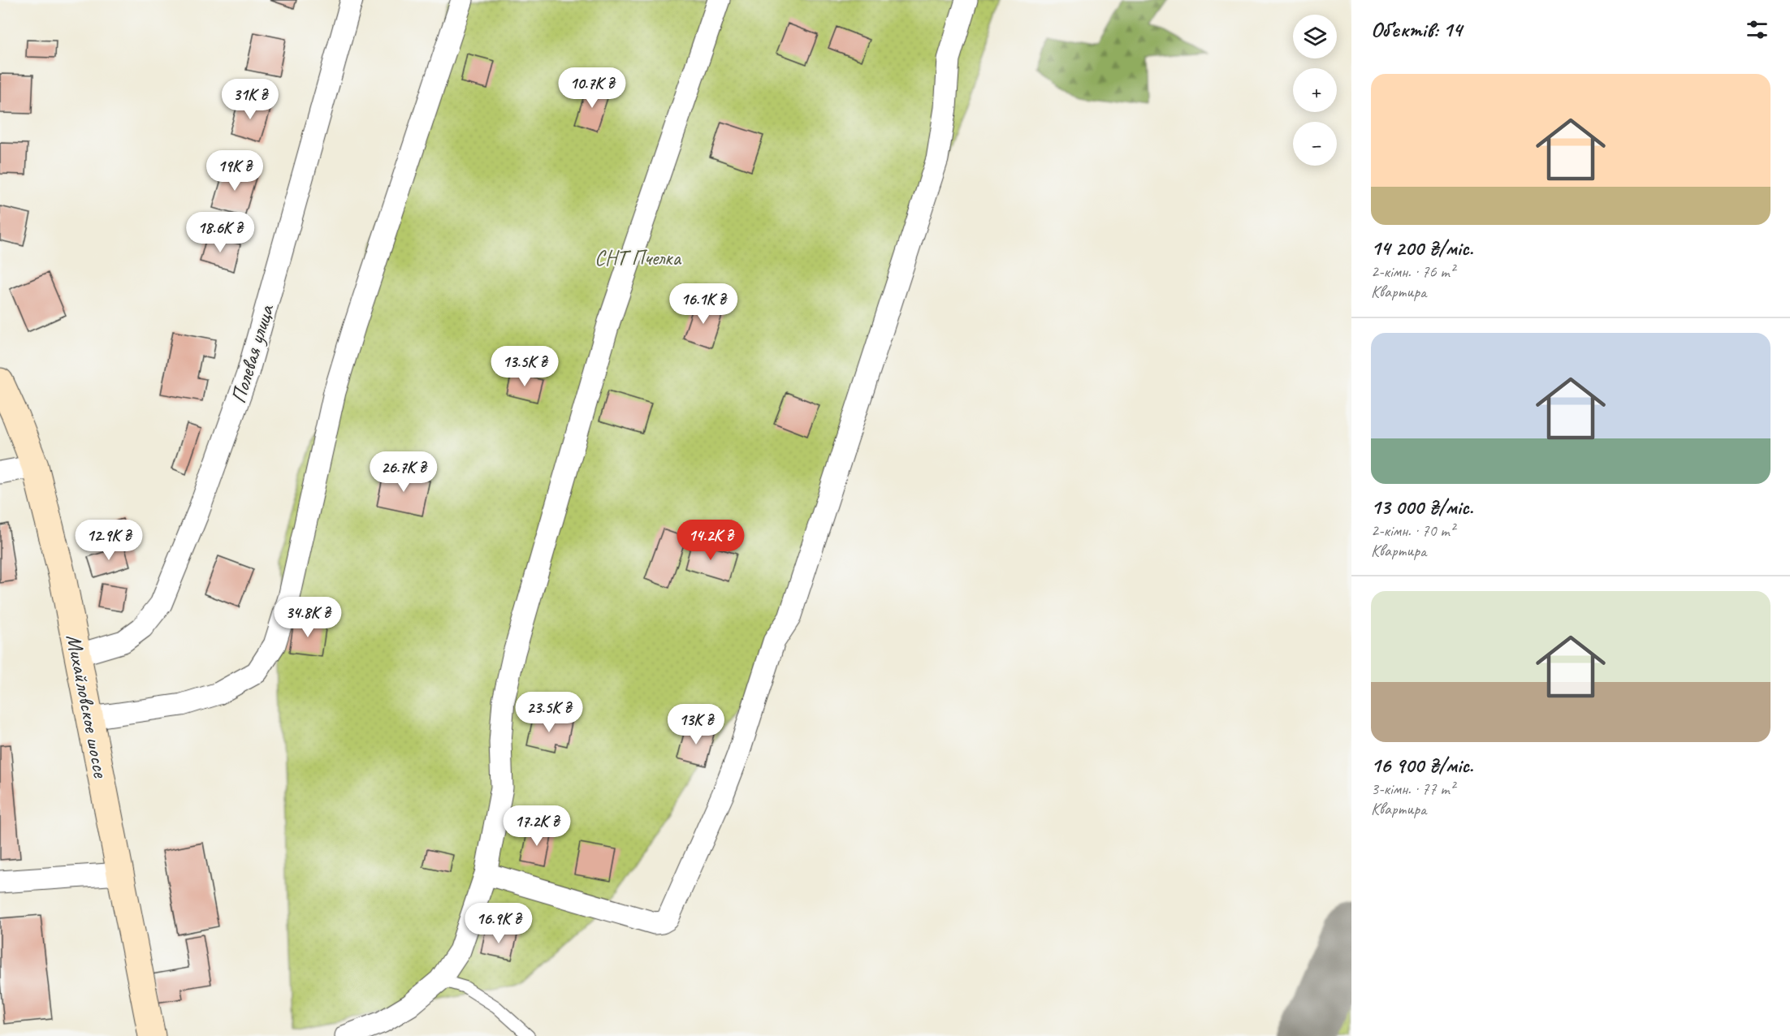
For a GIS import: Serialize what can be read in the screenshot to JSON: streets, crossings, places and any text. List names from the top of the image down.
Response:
{
  "streets": {
    "main road": ["Михайловское шоссе"],
    "street": ["Полевая улица"]
  },
  "crossings": [
    ["Полевая улица", "Михайловское шоссе"]
  ],
  "parks": ["СНТ Пчелка"],
  "page": {
    "heading": "Об’єктів: 14",
    "map_buttons": ["+", "−"],
    "list": [
      {
        "name": "14 200 ₴/міс.",
        "note": "2-кімн. · 76 m² · Квартира"
      },
      {
        "name": "13 000 ₴/міс.",
        "note": "2-кімн. · 70 m² · Квартира"
      },
      {
        "name": "16 900 ₴/міс.",
        "note": "3-кімн. · 77 m² · Квартира"
      }
    ],
    "price": [
      "10.7K ₴",
      "31K ₴",
      "19K ₴",
      "18.6K ₴",
      "16.1K ₴",
      "13.5K ₴",
      "26.7K ₴",
      "12.9K ₴",
      "14.2K ₴",
      "34.8K ₴",
      "23.5K ₴",
      "13K ₴",
      "17.2K ₴",
      "16.9K ₴"
    ]
  }
}
